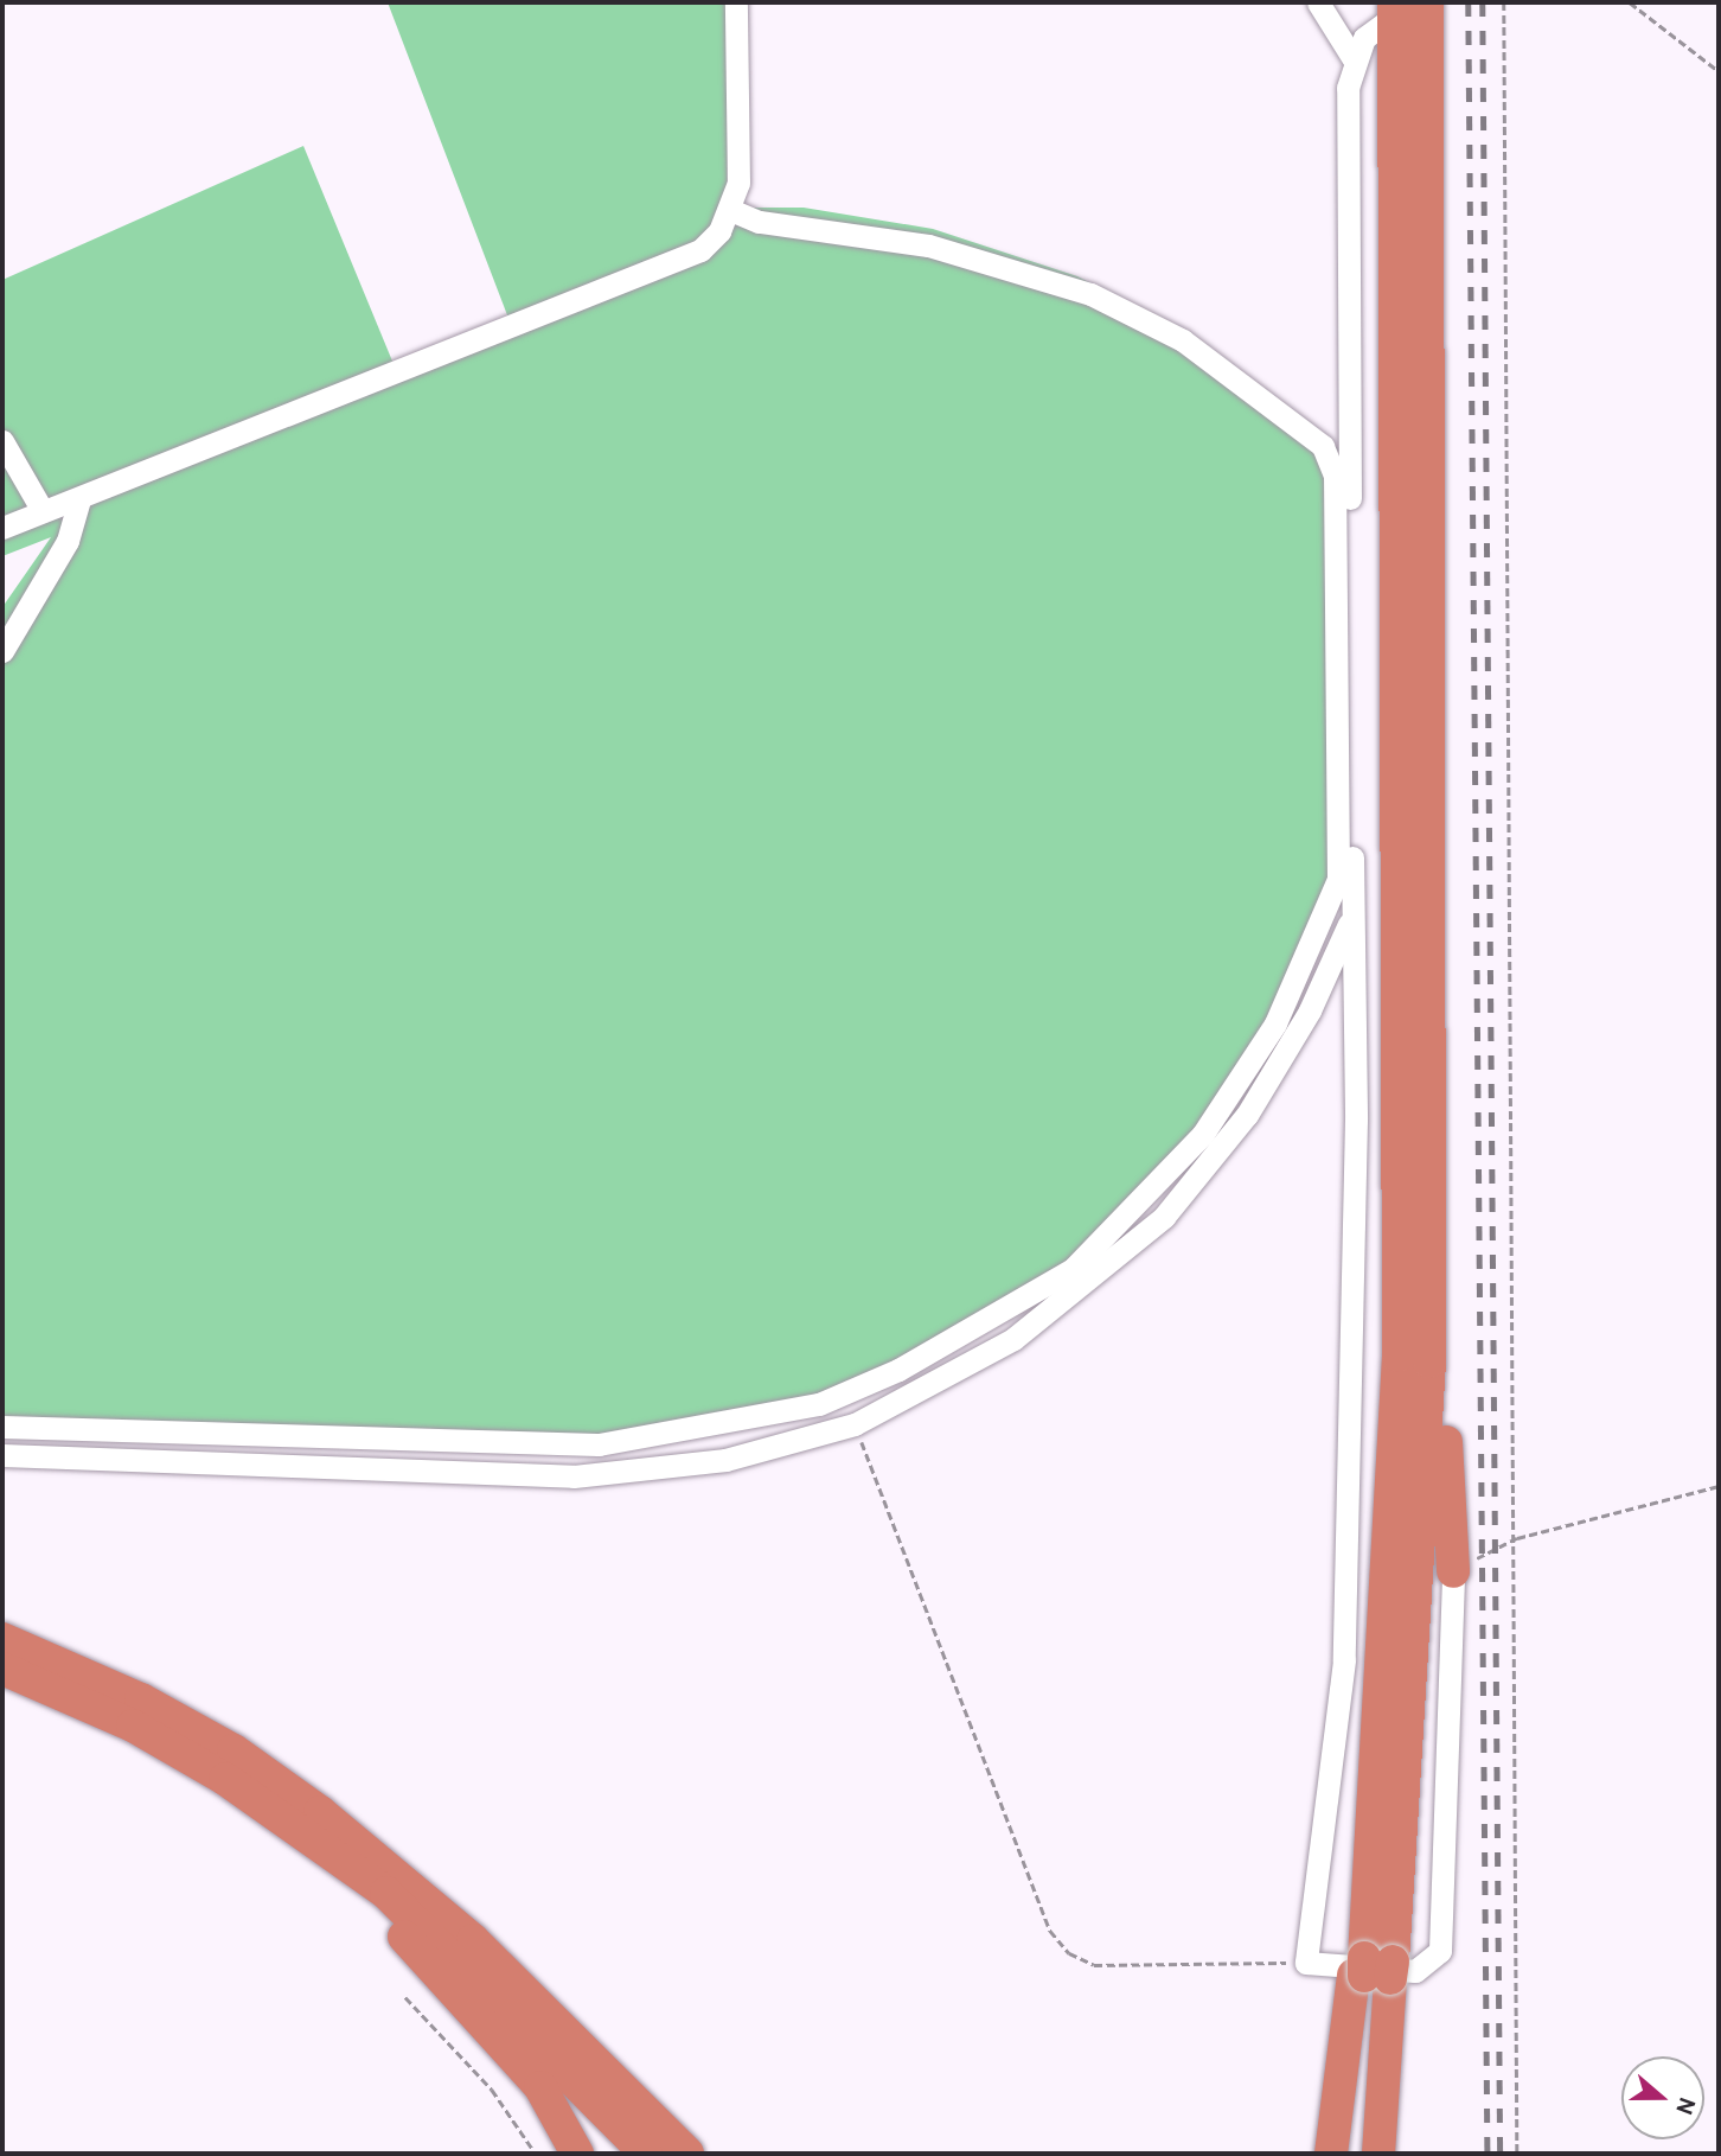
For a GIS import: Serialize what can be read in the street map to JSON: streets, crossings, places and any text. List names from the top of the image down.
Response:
{
  "north": "right"
}
